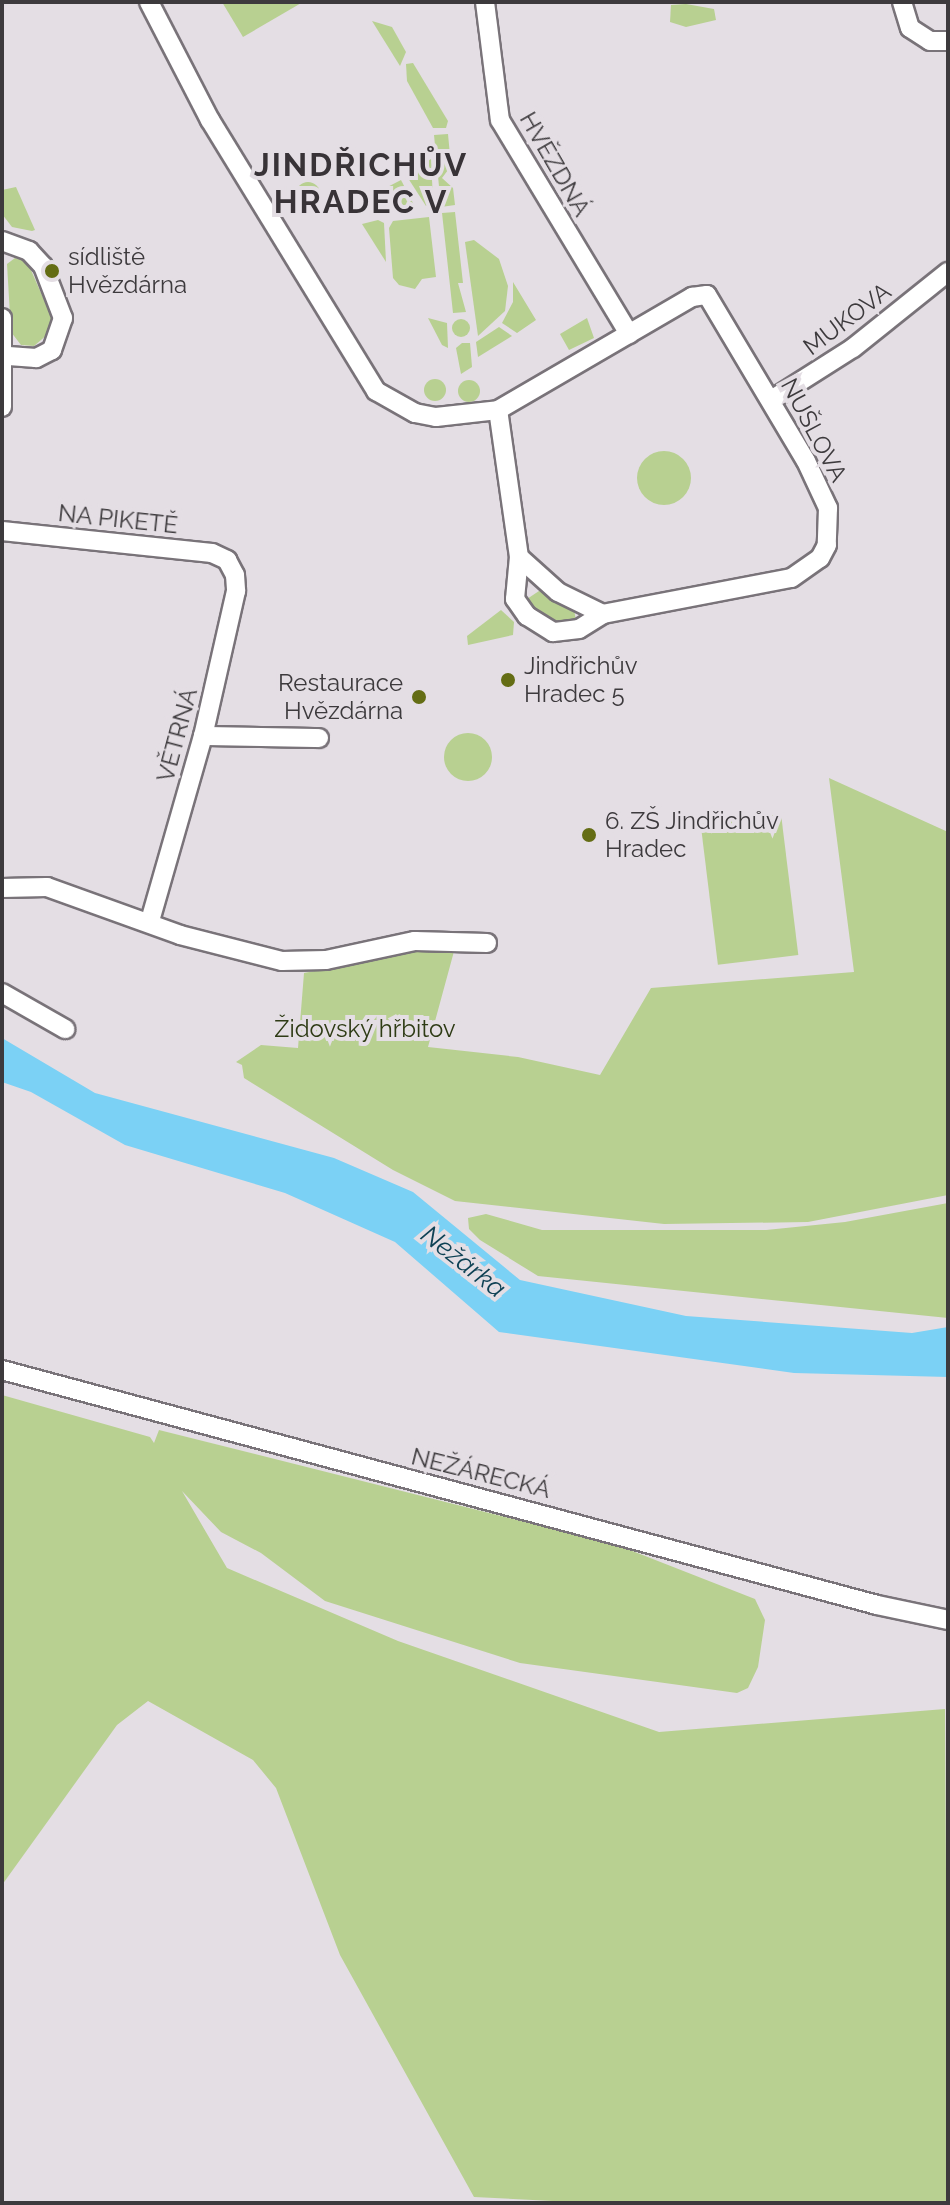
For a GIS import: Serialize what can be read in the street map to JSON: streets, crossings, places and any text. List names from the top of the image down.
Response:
{
  "streets": {
    "street": [
      "HVĚZDNÁ",
      "MUKOVA",
      "NUŠLOVA",
      "NA PIKETĚ",
      "VĚTRNÁ",
      "NEŽÁRECKÁ"
    ]
  },
  "crossings": [
    ["HVĚZDNÁ", "NUŠLOVA"],
    ["MUKOVA", "NUŠLOVA"],
    ["NA PIKETĚ", "VĚTRNÁ"]
  ],
  "districts": ["JINDŘICHŮV HRADEC V"],
  "water": ["Nežárka"],
  "parks": ["Židovský hřbitov"],
  "places": [
    "sídliště Hvězdárna",
    "Jindřichův Hradec 5",
    "Restaurace Hvězdárna",
    "6. ZŠ Jindřichův Hradec"
  ]
}
